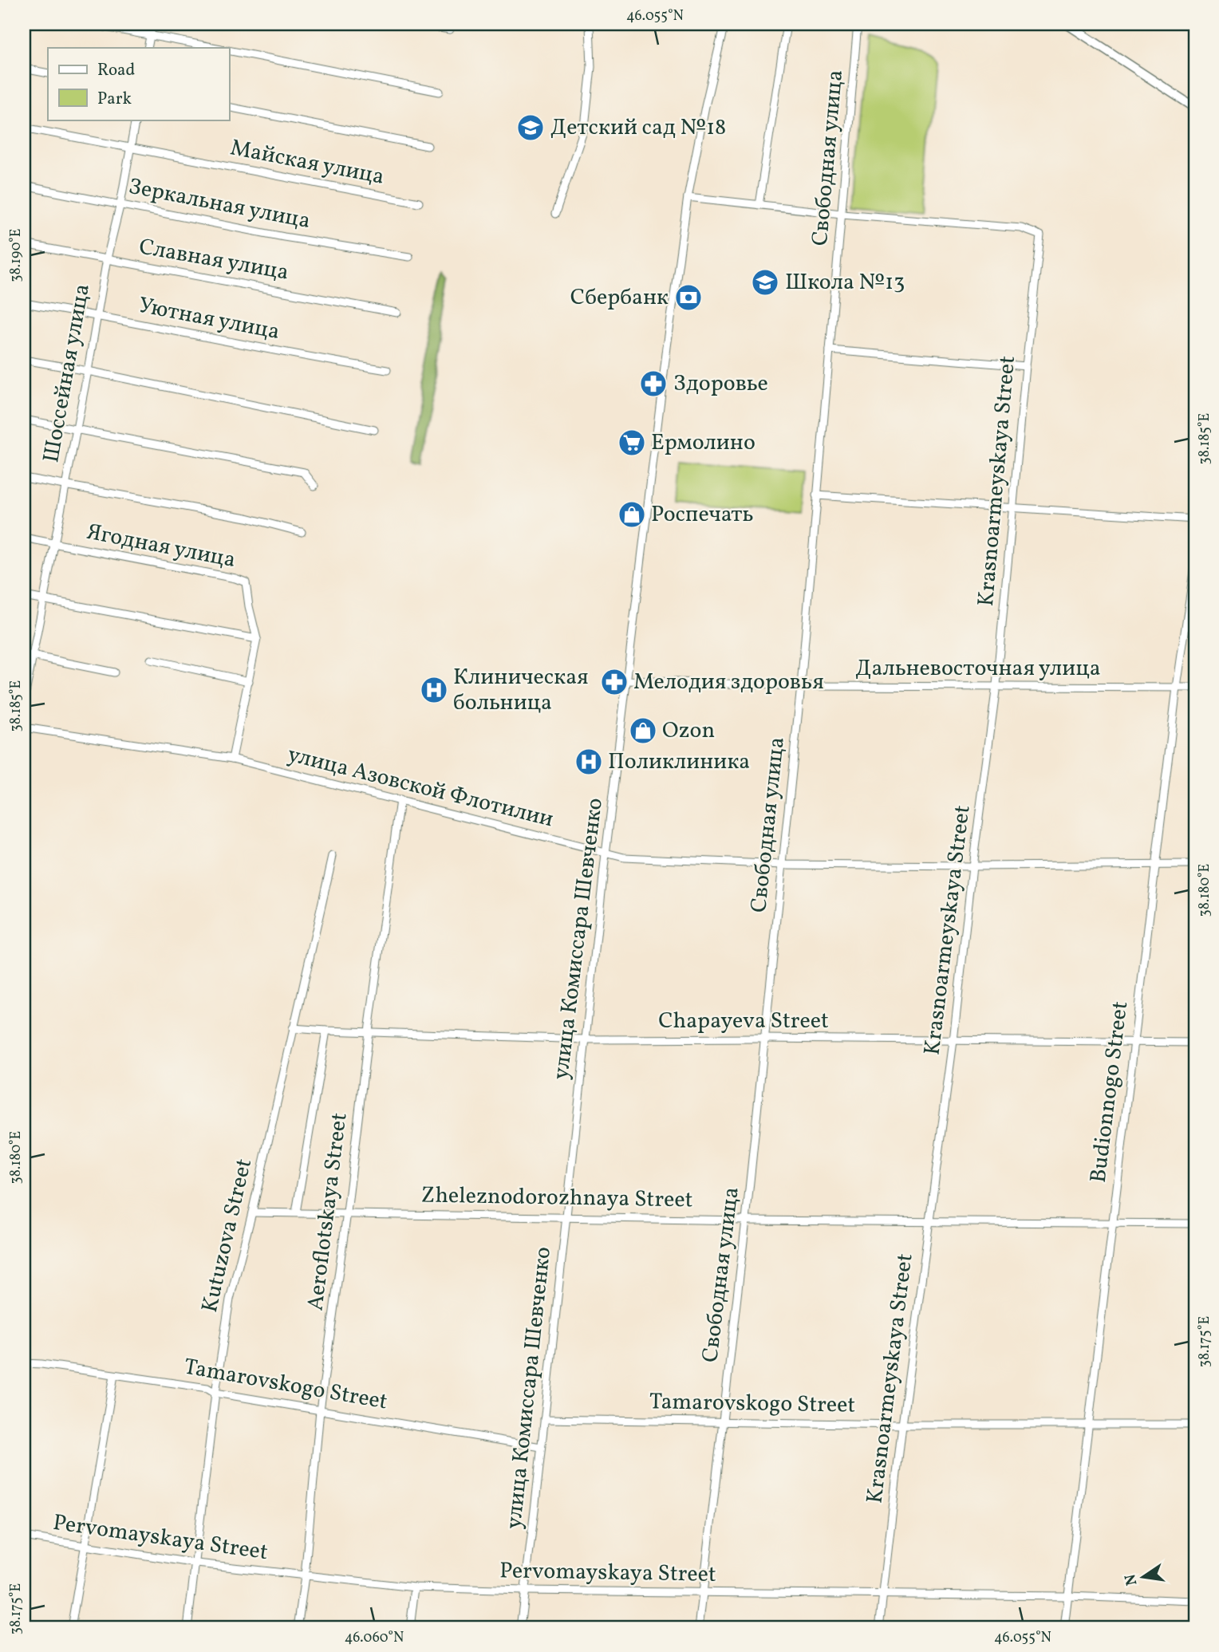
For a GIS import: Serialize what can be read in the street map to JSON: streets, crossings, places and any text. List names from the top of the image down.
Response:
{
  "streets": {
    "street": [
      "Свободная улица",
      "Майская улица",
      "Зеркальная улица",
      "Славная улица",
      "Уютная улица",
      "Шоссейная улица",
      "Krasnoarmeyskaya Street",
      "Ягодная улица",
      "Дальневосточная улица",
      "улица Азовской Флотилии",
      "улица Комиссара Шевченко",
      "Chapayeva Street",
      "Budionnogo Street",
      "Zheleznodorozhnaya Street",
      "Aeroflotskaya Street",
      "Kutuzova Street",
      "Tamarovskogo Street",
      "Pervomayskaya Street"
    ]
  },
  "crossings": [
    ["Свободная улица", "Krasnoarmeyskaya Street"],
    ["Свободная улица", "Дальневосточная улица"],
    ["Свободная улица", "улица Азовской Флотилии"],
    ["Свободная улица", "Chapayeva Street"],
    ["Свободная улица", "Zheleznodorozhnaya Street"],
    ["Свободная улица", "Tamarovskogo Street"],
    ["Свободная улица", "Pervomayskaya Street"],
    ["Майская улица", "Шоссейная улица"],
    ["Зеркальная улица", "Шоссейная улица"],
    ["Славная улица", "Шоссейная улица"],
    ["Уютная улица", "Шоссейная улица"],
    ["Шоссейная улица", "Ягодная улица"],
    ["Krasnoarmeyskaya Street", "Дальневосточная улица"],
    ["Krasnoarmeyskaya Street", "улица Азовской Флотилии"],
    ["Krasnoarmeyskaya Street", "Chapayeva Street"],
    ["Krasnoarmeyskaya Street", "Zheleznodorozhnaya Street"],
    ["Krasnoarmeyskaya Street", "Tamarovskogo Street"],
    ["Krasnoarmeyskaya Street", "Pervomayskaya Street"],
    ["Ягодная улица", "улица Азовской Флотилии"],
    ["Дальневосточная улица", "улица Комиссара Шевченко"],
    ["Дальневосточная улица", "Budionnogo Street"],
    ["улица Азовской Флотилии", "улица Комиссара Шевченко"],
    ["улица Азовской Флотилии", "Budionnogo Street"],
    ["улица Азовской Флотилии", "Aeroflotskaya Street"],
    ["улица Комиссара Шевченко", "Chapayeva Street"],
    ["улица Комиссара Шевченко", "Zheleznodorozhnaya Street"],
    ["улица Комиссара Шевченко", "Tamarovskogo Street"],
    ["улица Комиссара Шевченко", "Pervomayskaya Street"],
    ["Chapayeva Street", "Budionnogo Street"],
    ["Chapayeva Street", "Aeroflotskaya Street"],
    ["Chapayeva Street", "Kutuzova Street"],
    ["Budionnogo Street", "Zheleznodorozhnaya Street"],
    ["Budionnogo Street", "Tamarovskogo Street"],
    ["Budionnogo Street", "Pervomayskaya Street"],
    ["Zheleznodorozhnaya Street", "Aeroflotskaya Street"],
    ["Zheleznodorozhnaya Street", "Kutuzova Street"],
    ["Aeroflotskaya Street", "Tamarovskogo Street"],
    ["Aeroflotskaya Street", "Pervomayskaya Street"],
    ["Kutuzova Street", "Tamarovskogo Street"],
    ["Kutuzova Street", "Pervomayskaya Street"]
  ],
  "places": {
    "school or university": ["Детский сад №18", "Школа №13"],
    "bank": ["Сбербанк"],
    "pharmacy": ["Здоровье", "Мелодия здоровья"],
    "supermarket": ["Ермолино"],
    "shop": ["Роспечать", "Ozon"],
    "hospital": ["Клиническая больница", "Поликлиника"]
  },
  "legend": ["Road", "Park"],
  "north": "left",
  "coordinates": [
    "46.055°N",
    "38.190°E",
    "38.185°E",
    "38.180°E",
    "38.175°E",
    "46.060°N"
  ]
}
